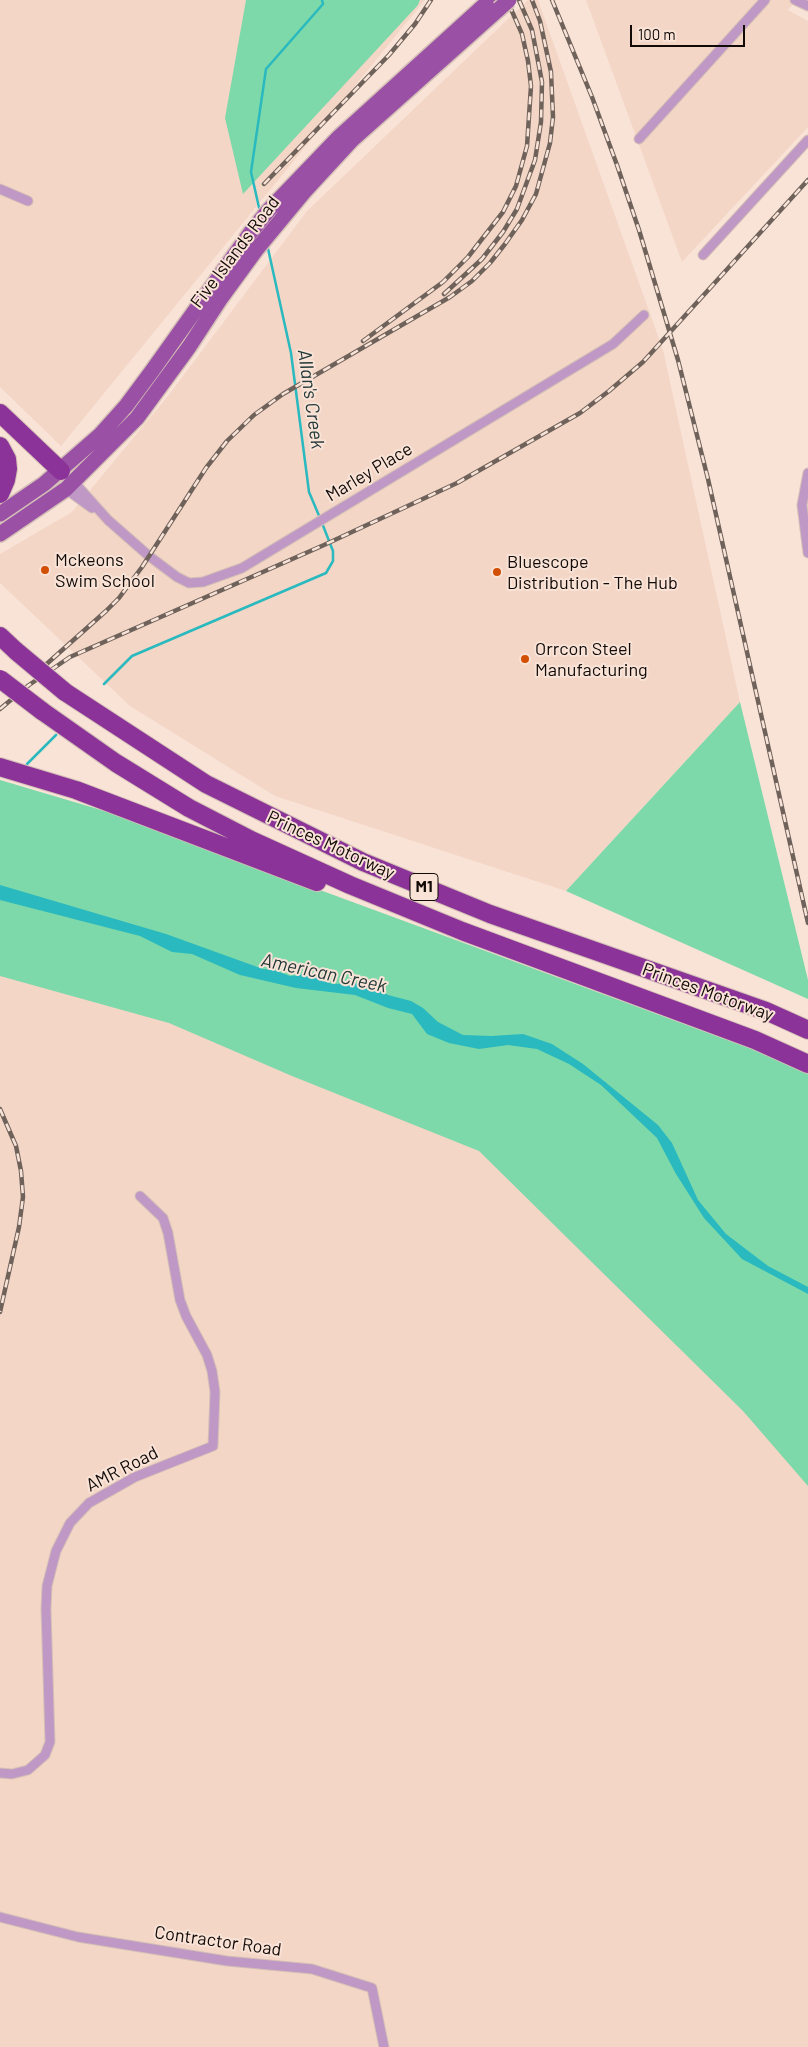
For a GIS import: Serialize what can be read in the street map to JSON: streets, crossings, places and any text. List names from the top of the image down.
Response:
{
  "streets": {
    "highway": ["Princes Motorway", "M1"],
    "main road": ["Five Islands Road"],
    "street": ["Marley Place", "AMR Road", "Contractor Road"]
  },
  "crossings": [
    ["Five Islands Road", "Marley Place"]
  ],
  "water": ["Allan's Creek", "American Creek"],
  "places": ["Mckeons Swim School", "Bluescope Distribution - The Hub", "Orrcon Steel Manufacturing"],
  "scale_bar": "100 m"
}
